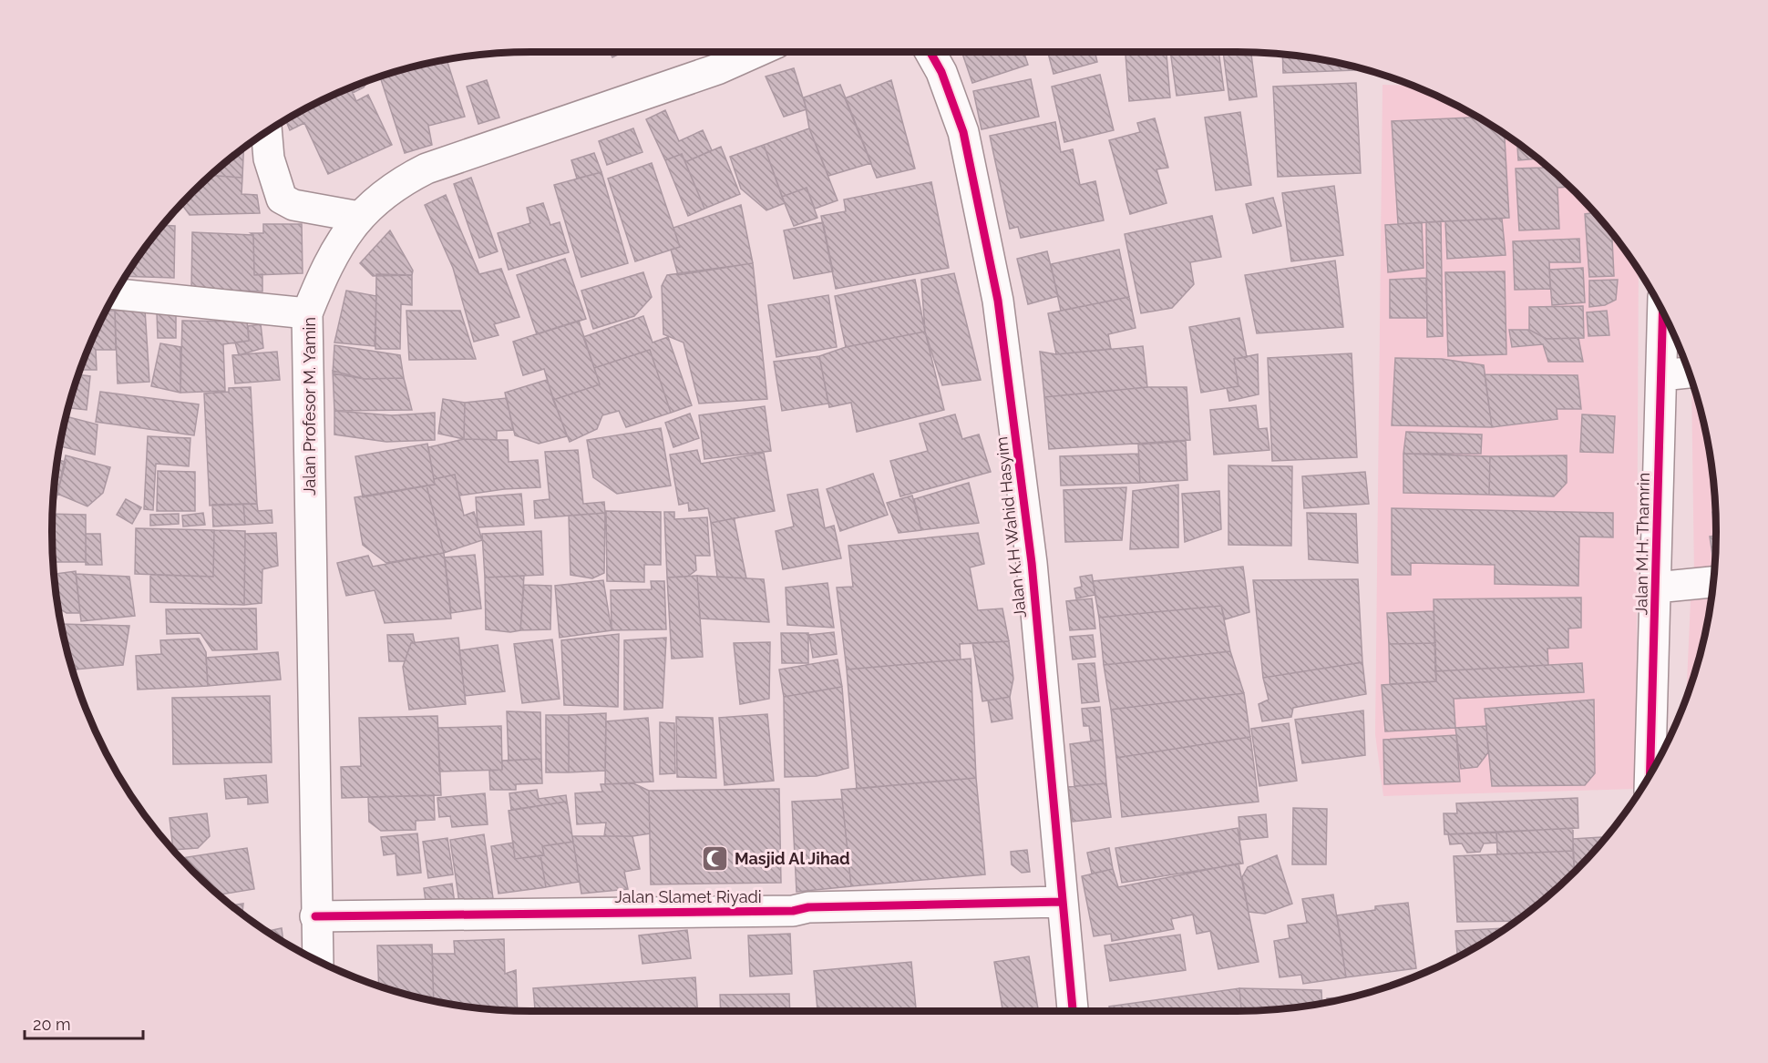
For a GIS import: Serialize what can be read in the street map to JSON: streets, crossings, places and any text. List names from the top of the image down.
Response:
{
  "streets": {
    "street": [
      "Jalan Profesor M. Yamin",
      "Jalan K.H Wahid Hasyim",
      "Jalan M.H. Thamrin",
      "Jalan Slamet Riyadi"
    ]
  },
  "crossings": [
    ["Jalan Profesor M. Yamin", "Jalan Slamet Riyadi"],
    ["Jalan K.H Wahid Hasyim", "Jalan Slamet Riyadi"]
  ],
  "places": {
    "mosque": ["Masjid Al Jihad"]
  },
  "scale_bar": "20 m"
}
